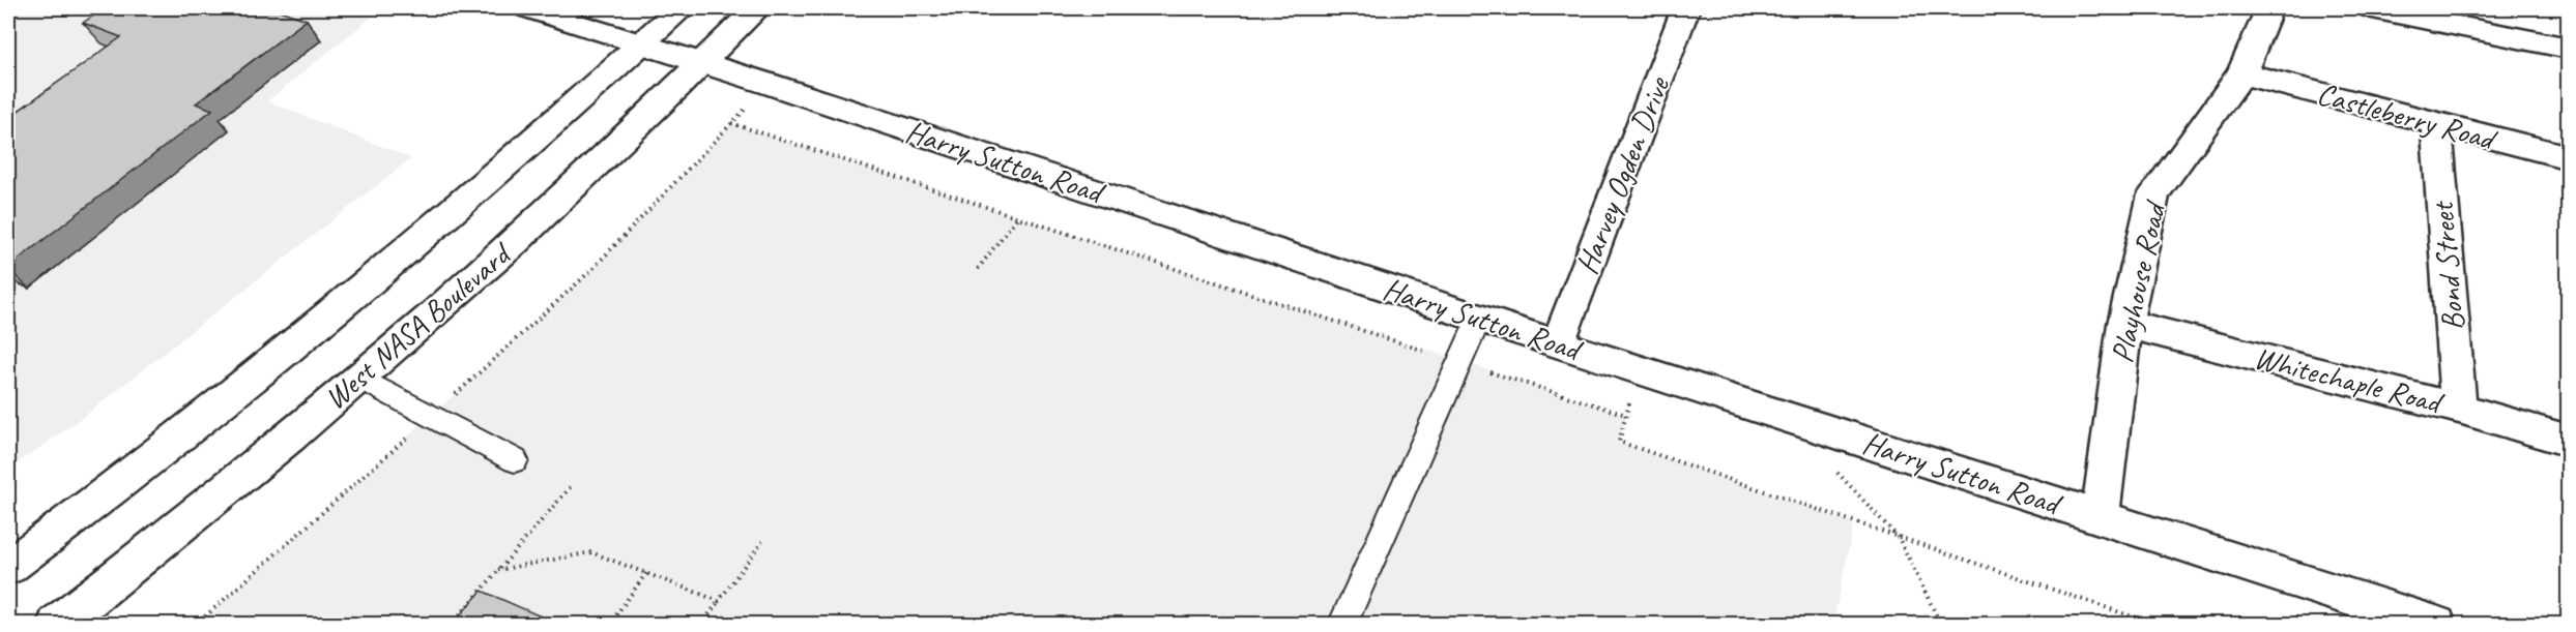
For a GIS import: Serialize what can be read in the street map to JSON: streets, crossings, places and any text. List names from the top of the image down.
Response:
{
  "streets": {
    "street": [
      "Castleberry Road",
      "Harry Sutton Road",
      "Harvey Ogden Drive",
      "Bond Street",
      "Playhouse Road",
      "West NASA Boulevard",
      "Whitechaple Road"
    ]
  },
  "crossings": [
    ["Castleberry Road", "Bond Street"],
    ["Castleberry Road", "Playhouse Road"],
    ["Harry Sutton Road", "Harvey Ogden Drive"],
    ["Harry Sutton Road", "Playhouse Road"],
    ["Harry Sutton Road", "West NASA Boulevard"],
    ["Bond Street", "Whitechaple Road"],
    ["Playhouse Road", "Whitechaple Road"]
  ]
}
